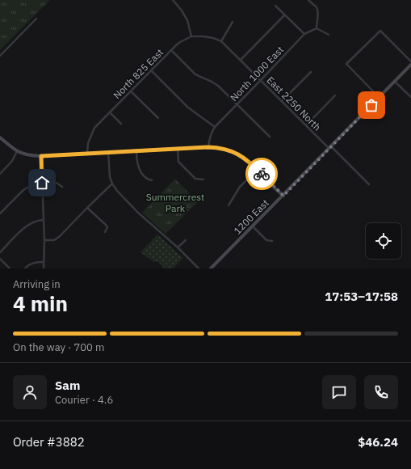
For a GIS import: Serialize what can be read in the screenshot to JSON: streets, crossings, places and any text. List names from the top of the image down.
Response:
{
  "streets": {
    "street": [
      "North 825 East",
      "North 1000 East",
      "East 2250 North",
      "1200 East"
    ]
  },
  "crossings": [
    ["North 1000 East", "East 2250 North"],
    ["East 2250 North", "1200 East"]
  ],
  "parks": ["Summercrest Park"],
  "page": {
    "heading": ["4 min", "Arriving in", "17:53–17:58"],
    "panel": [
      "Sam",
      "Courier · 4.6",
      "Order #3882",
      "$46.24"
    ],
    "bar": "On the way · 700 m"
  }
}
